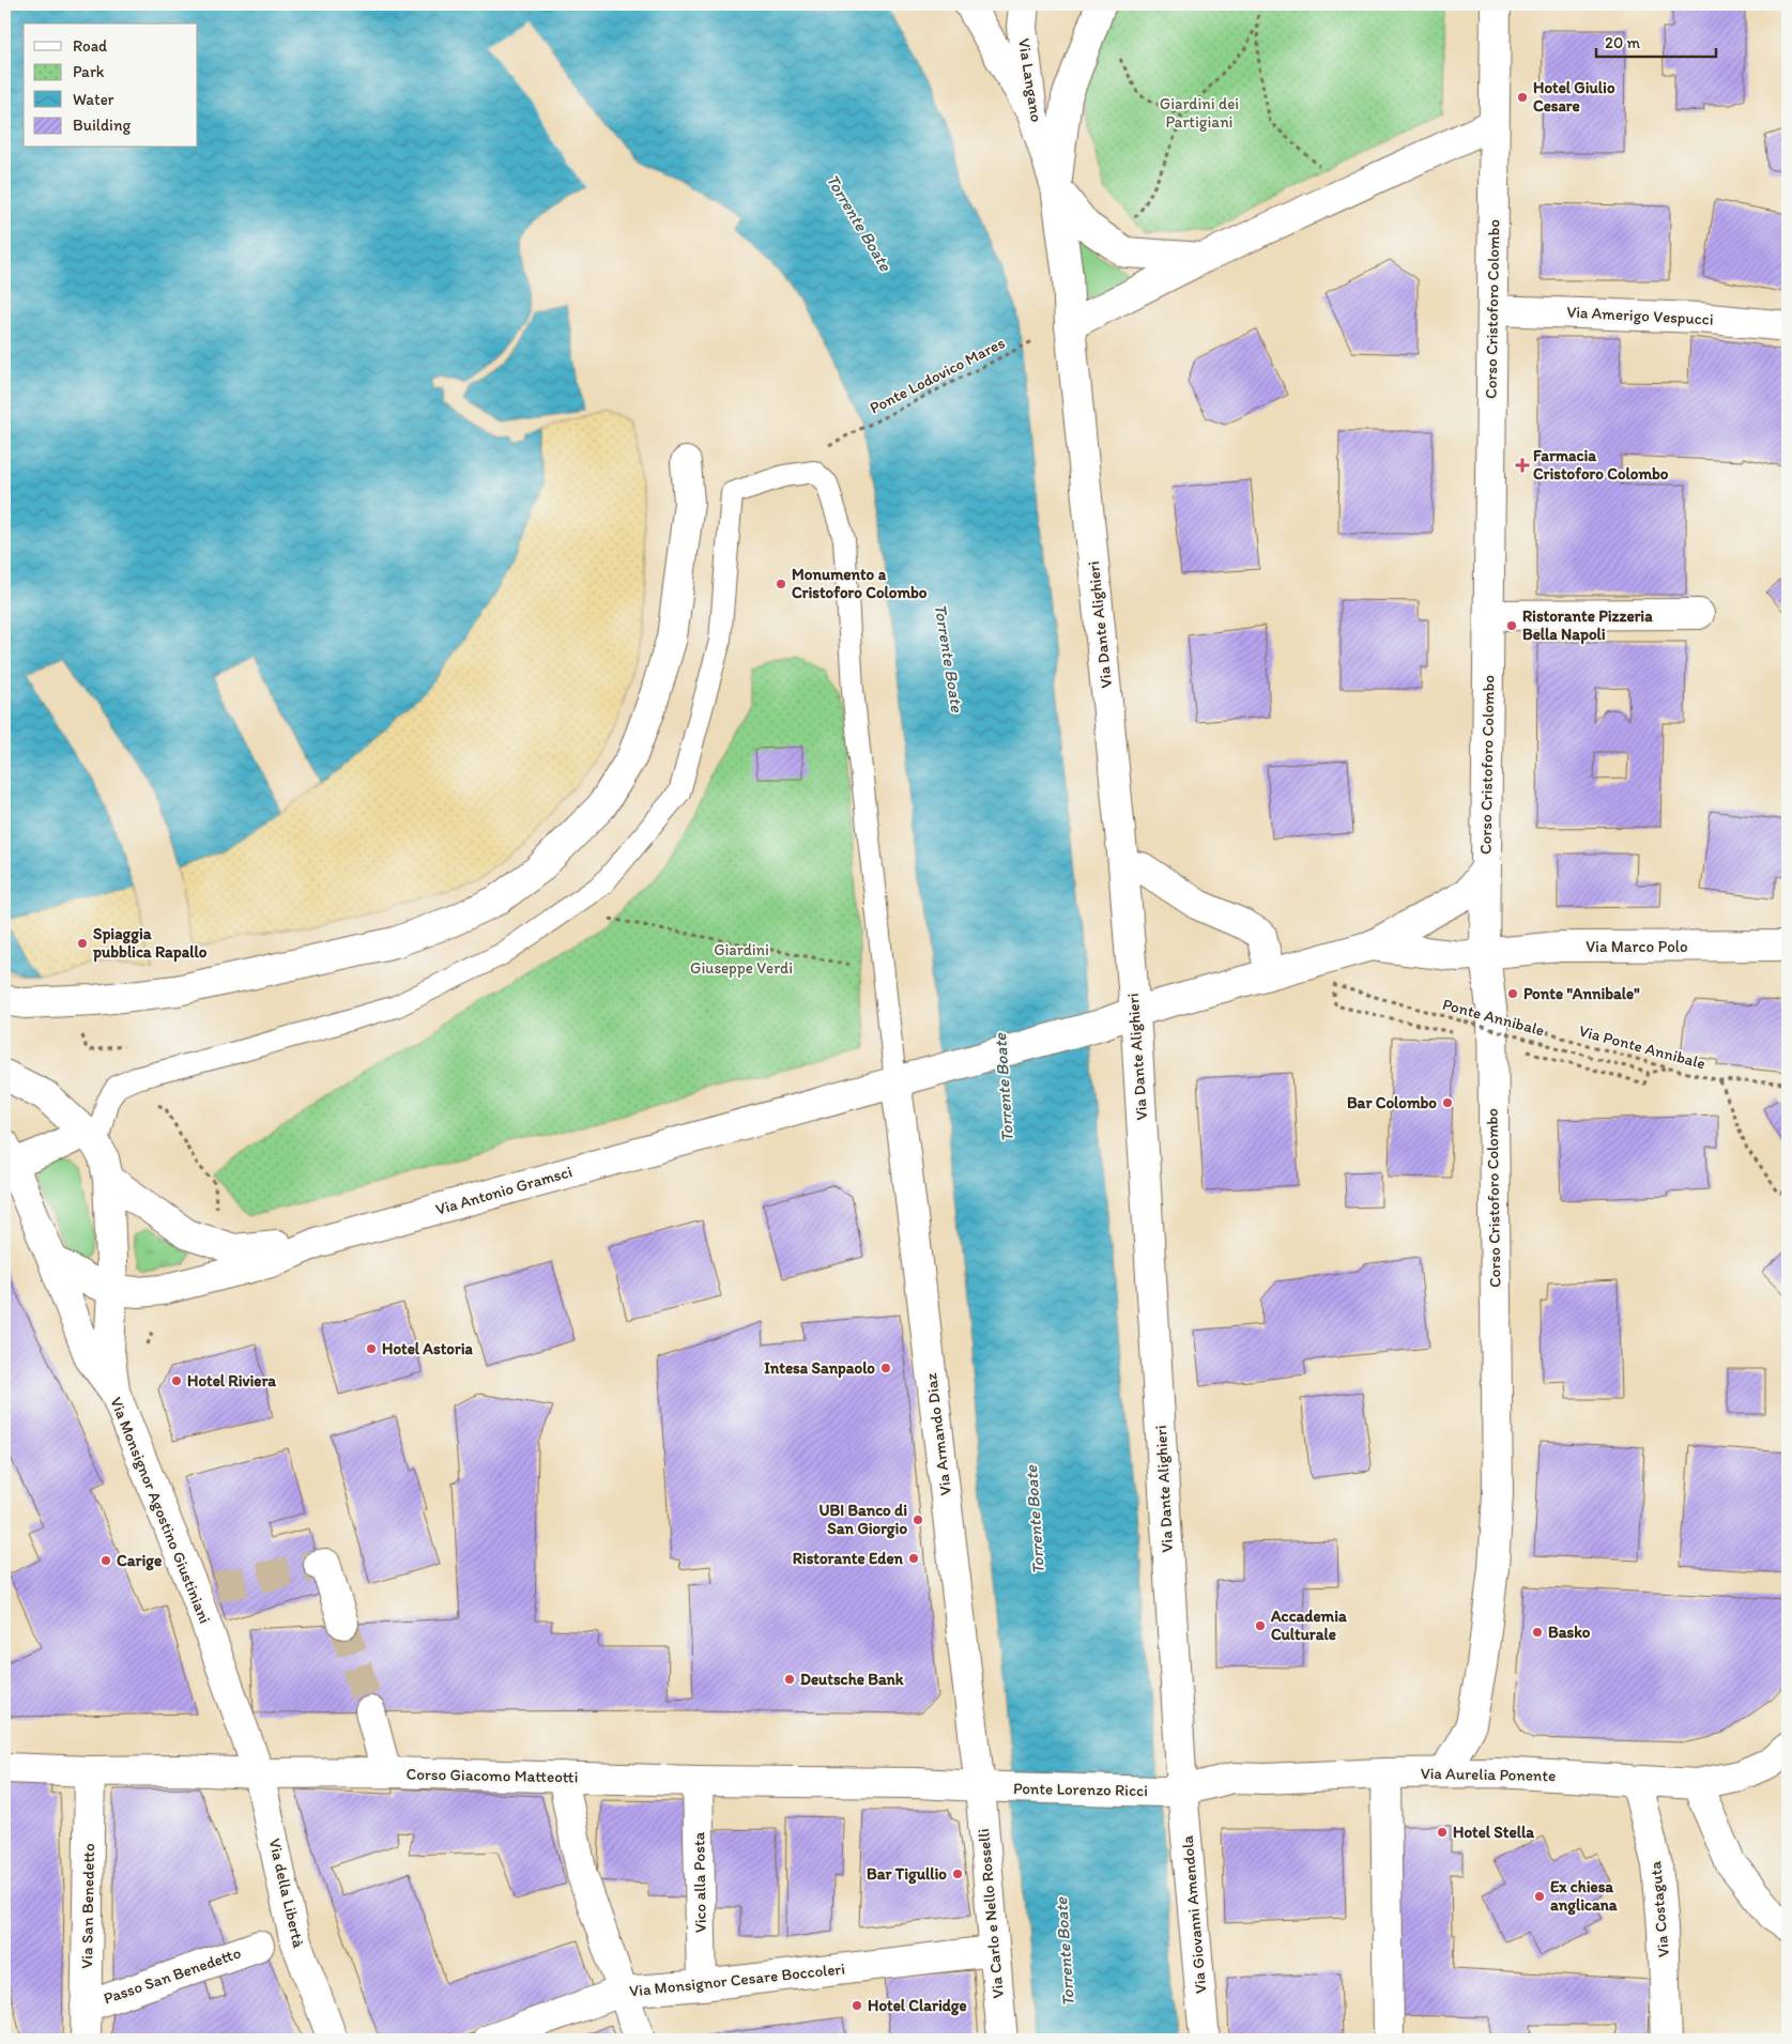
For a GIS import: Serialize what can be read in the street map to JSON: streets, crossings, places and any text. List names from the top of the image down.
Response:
{
  "streets": {
    "street": [
      "Via Langano",
      "Corso Cristoforo Colombo",
      "Via Amerigo Vespucci",
      "Via Dante Alighieri",
      "Via Marco Polo",
      "Via Antonio Gramsci",
      "Via Armando Diaz",
      "Via Monsignor Agostino Giustiniani",
      "Via Aurelia Ponente",
      "Corso Giacomo Matteotti",
      "Ponte Lorenzo Ricci",
      "Vico alla Posta",
      "Via della Libertà",
      "Via San Benedetto",
      "Via Costaguta",
      "Via Carlo e Nello Rosselli",
      "Via Giovanni Amendola",
      "Passo San Benedetto",
      "Via Monsignor Cesare Boccoleri"
    ],
    "path": ["Ponte Lodovico Mares", "Ponte Annibale", "Via Ponte Annibale"]
  },
  "crossings": [
    ["Via Langano", "Via Dante Alighieri"],
    ["Corso Cristoforo Colombo", "Via Amerigo Vespucci"],
    ["Corso Cristoforo Colombo", "Via Marco Polo"],
    ["Corso Cristoforo Colombo", "Ponte Annibale"],
    ["Corso Cristoforo Colombo", "Via Ponte Annibale"],
    ["Corso Cristoforo Colombo", "Via Aurelia Ponente"],
    ["Via Dante Alighieri", "Via Antonio Gramsci"],
    ["Via Dante Alighieri", "Via Aurelia Ponente"],
    ["Via Dante Alighieri", "Ponte Lorenzo Ricci"],
    ["Via Dante Alighieri", "Via Giovanni Amendola"],
    ["Via Marco Polo", "Via Antonio Gramsci"],
    ["Ponte Annibale", "Via Ponte Annibale"],
    ["Via Antonio Gramsci", "Via Armando Diaz"],
    ["Via Antonio Gramsci", "Via Monsignor Agostino Giustiniani"],
    ["Via Armando Diaz", "Corso Giacomo Matteotti"],
    ["Via Armando Diaz", "Ponte Lorenzo Ricci"],
    ["Via Armando Diaz", "Via Carlo e Nello Rosselli"],
    ["Via Monsignor Agostino Giustiniani", "Corso Giacomo Matteotti"],
    ["Via Monsignor Agostino Giustiniani", "Via della Libertà"],
    ["Via Aurelia Ponente", "Ponte Lorenzo Ricci"],
    ["Via Aurelia Ponente", "Via Costaguta"],
    ["Via Aurelia Ponente", "Via Giovanni Amendola"],
    ["Corso Giacomo Matteotti", "Ponte Lorenzo Ricci"],
    ["Corso Giacomo Matteotti", "Vico alla Posta"],
    ["Corso Giacomo Matteotti", "Via della Libertà"],
    ["Corso Giacomo Matteotti", "Via San Benedetto"],
    ["Corso Giacomo Matteotti", "Via Carlo e Nello Rosselli"],
    ["Ponte Lorenzo Ricci", "Via Carlo e Nello Rosselli"],
    ["Ponte Lorenzo Ricci", "Via Giovanni Amendola"],
    ["Vico alla Posta", "Via Monsignor Cesare Boccoleri"],
    ["Via San Benedetto", "Passo San Benedetto"],
    ["Via Carlo e Nello Rosselli", "Via Monsignor Cesare Boccoleri"]
  ],
  "water": ["Torrente Boate"],
  "parks": ["Giardini dei Partigiani", "Giardini Giuseppe Verdi"],
  "places": {
    "other": [
      "Hotel Giulio Cesare",
      "Monumento a Cristoforo Colombo",
      "Ristorante Pizzeria Bella Napoli",
      "Spiaggia pubblica Rapallo",
      "Ponte \"Annibale\"",
      "Bar Colombo",
      "Hotel Astoria",
      "Intesa Sanpaolo",
      "Hotel Riviera",
      "UBI Banco di San Giorgio",
      "Ristorante Eden",
      "Carige",
      "Accademia Culturale",
      "Basko",
      "Deutsche Bank",
      "Hotel Stella",
      "Bar Tigullio",
      "Ex chiesa anglicana",
      "Hotel Claridge"
    ],
    "health": ["Farmacia Cristoforo Colombo"]
  },
  "legend": [
    "Road",
    "Park",
    "Water",
    "Building"
  ],
  "scale_bar": "20 m"
}
